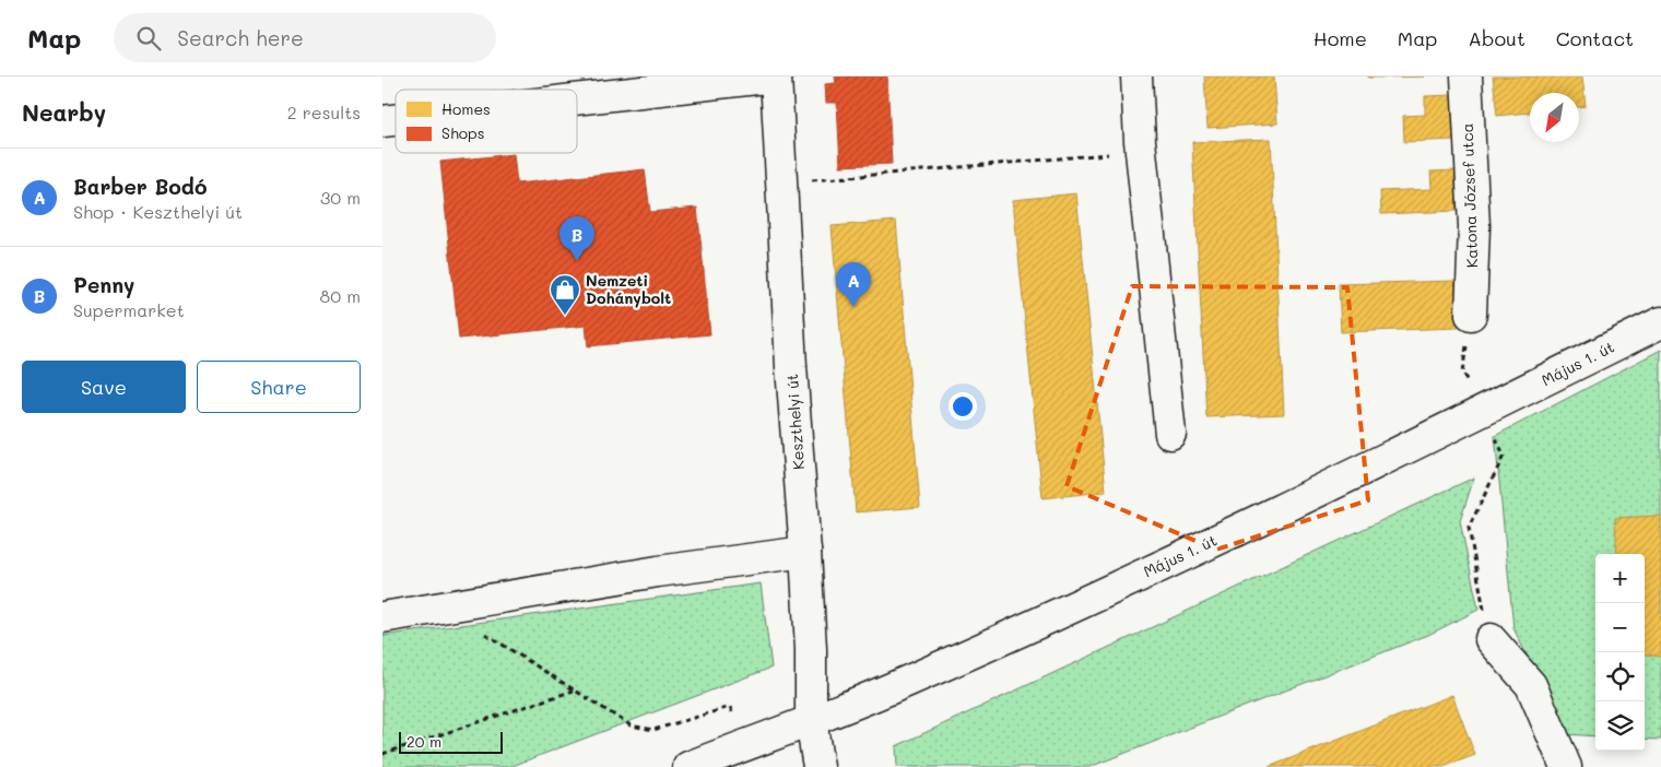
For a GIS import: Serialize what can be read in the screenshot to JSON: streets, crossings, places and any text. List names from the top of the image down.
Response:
{
  "streets": {
    "street": ["Katona József utca", "Május 1. út", "Keszthelyi út"]
  },
  "crossings": [
    ["Május 1. út", "Keszthelyi út"]
  ],
  "places": {
    "shop": ["Nemzeti Dohánybolt"]
  },
  "legend": ["Homes", "Shops"],
  "scale_bar": "20 m",
  "north": "bottom left",
  "page": {
    "header": "Map",
    "search": "Search here",
    "nav": [
      "Home",
      "Map",
      "About",
      "Contact"
    ],
    "heading": ["Nearby", "2 results"],
    "list": [
      {
        "mark": "A",
        "name": "Barber Bodó",
        "note": "Shop · Keszthelyi út",
        "value": "30 m"
      },
      {
        "mark": "B",
        "name": "Penny",
        "note": "Supermarket",
        "value": "80 m"
      }
    ],
    "pins": ["B", "A"],
    "buttons": ["Save", "Share"],
    "map_buttons": ["+", "−"],
    "scale": "20 m"
  }
}
